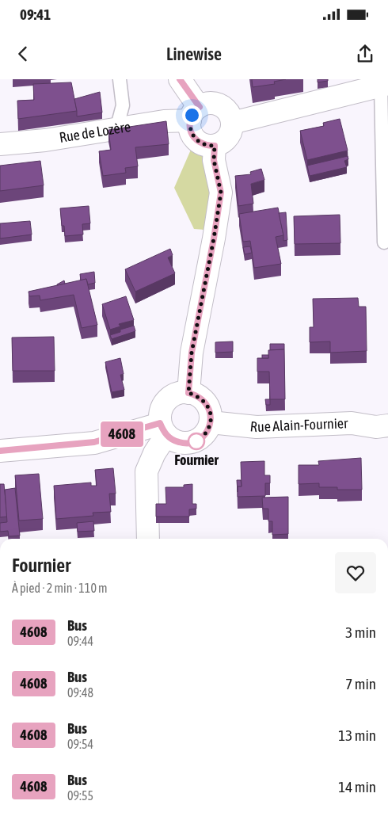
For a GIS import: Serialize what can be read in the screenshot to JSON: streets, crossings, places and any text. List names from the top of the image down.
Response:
{
  "streets": {
    "street": ["Rue de Lozère", "Rue Alain-Fournier"]
  },
  "places": ["Fournier"],
  "lines": ["bus line 4608"],
  "page": {
    "status": "09:41",
    "header": "Linewise",
    "on_map": "4608",
    "heading": ["Fournier", "À pied · 2 min · 110 m"],
    "list": [
      {
        "mark": "4608",
        "name": "Bus",
        "note": "09:44",
        "value": "3 min"
      },
      {
        "mark": "4608",
        "name": "Bus",
        "note": "09:48",
        "value": "7 min"
      },
      {
        "mark": "4608",
        "name": "Bus",
        "note": "09:54",
        "value": "13 min"
      },
      {
        "mark": "4608",
        "name": "Bus",
        "note": "09:55",
        "value": "14 min"
      }
    ]
  }
}
